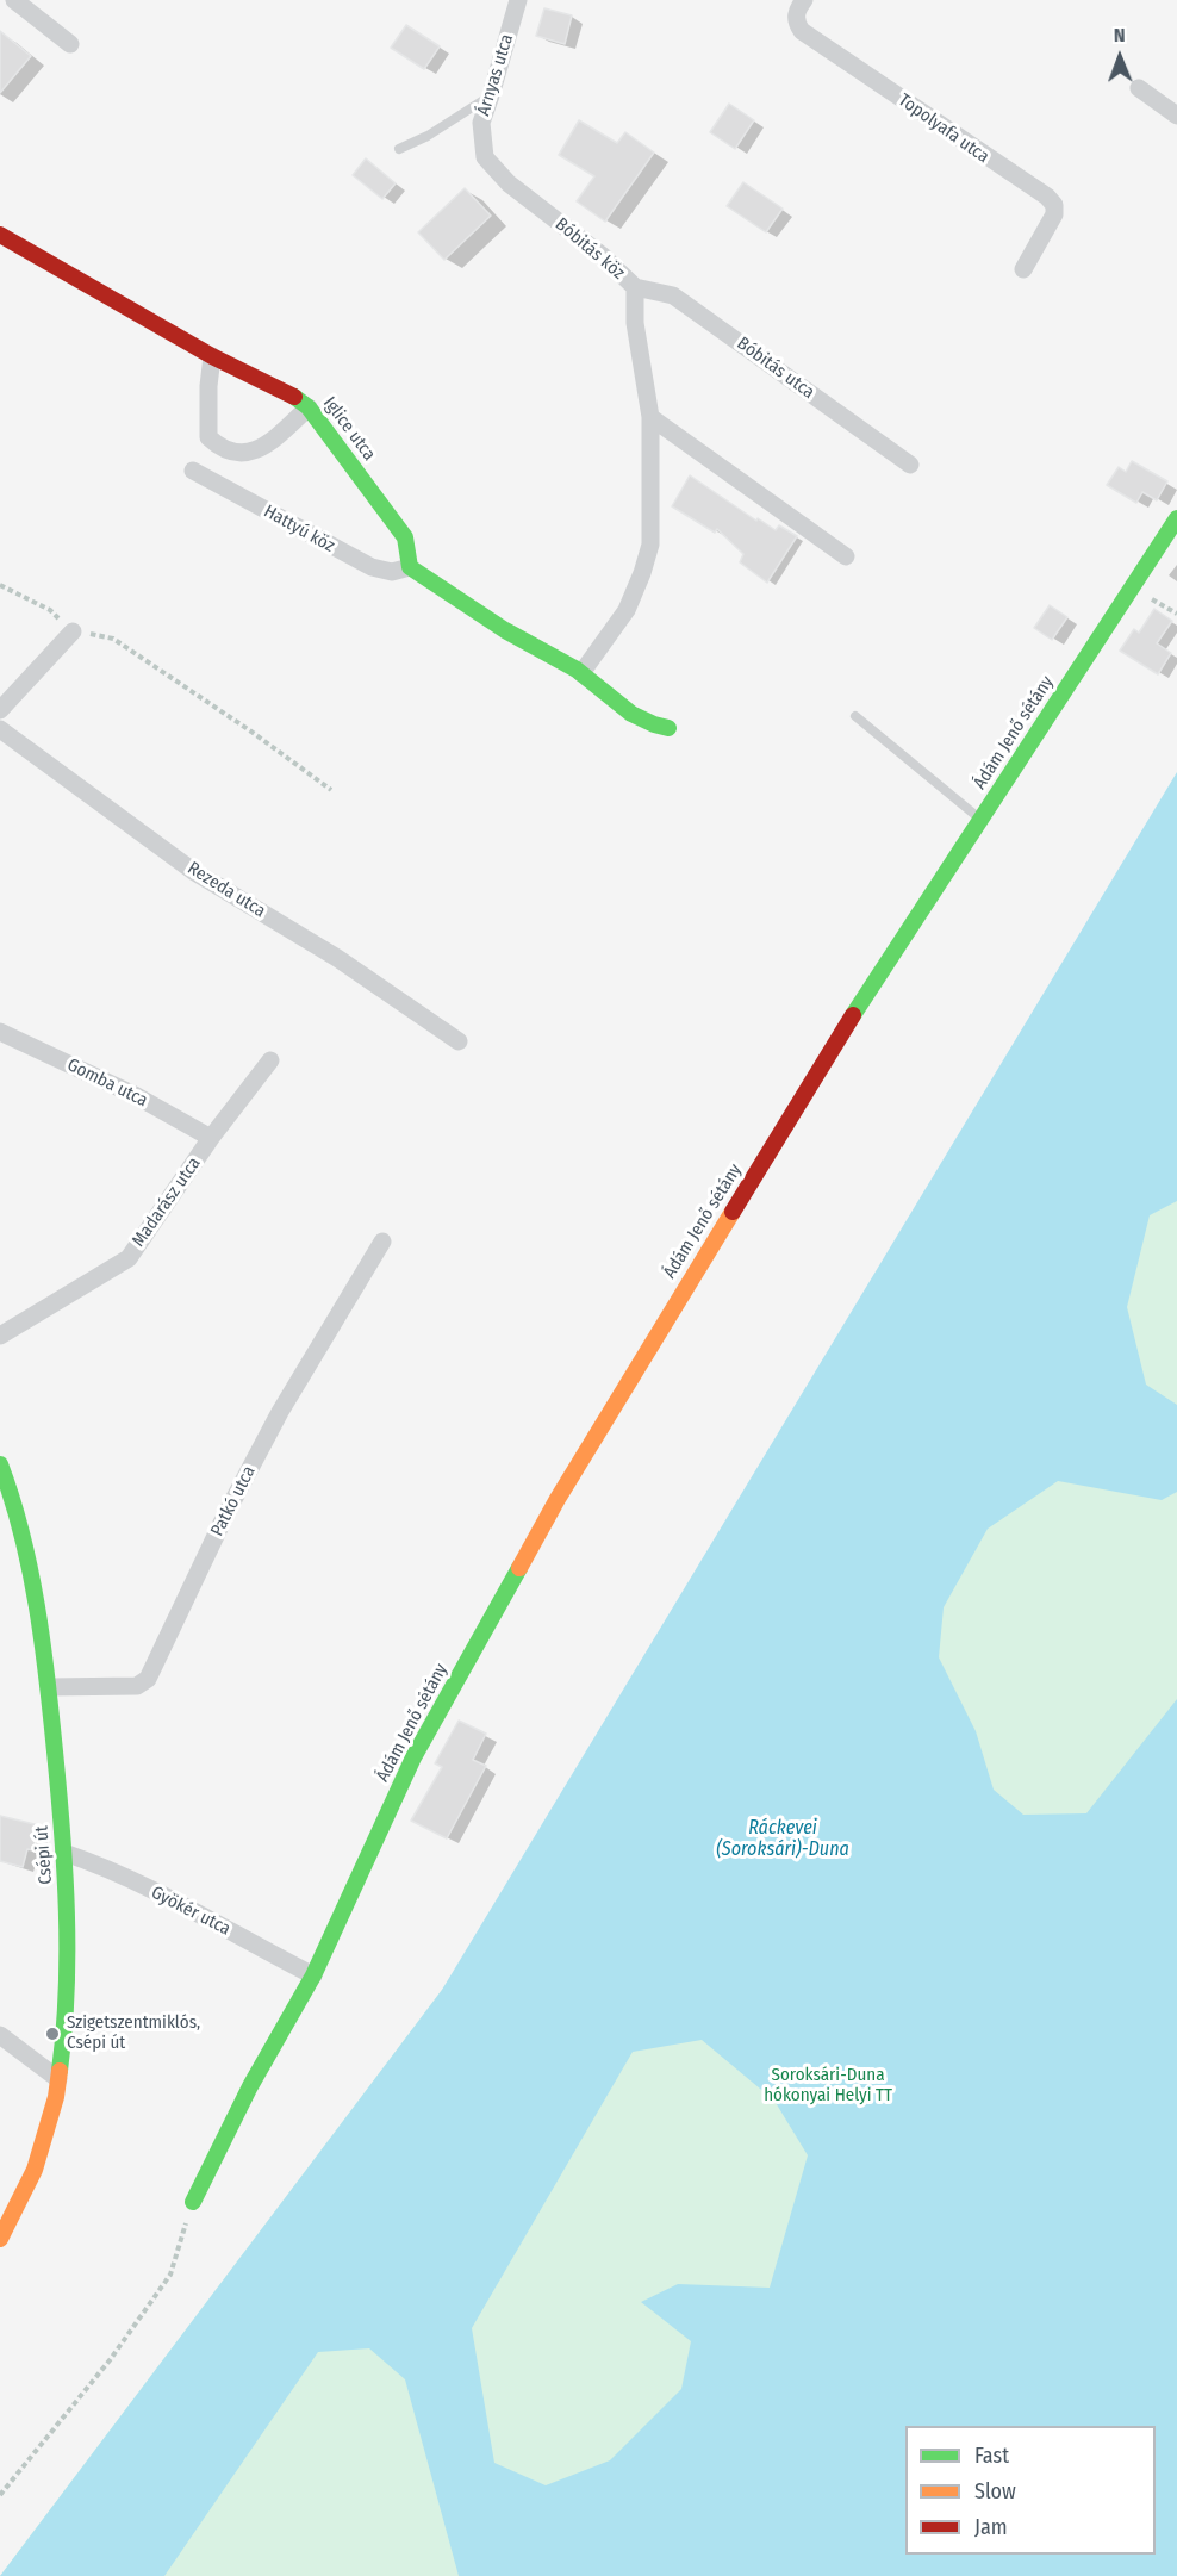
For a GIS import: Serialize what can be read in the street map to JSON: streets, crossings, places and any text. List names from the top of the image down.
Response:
{
  "streets": {
    "street": [
      "Árnyas utca",
      "Topolyafa utca",
      "Bóbitás köz",
      "Bóbitás utca",
      "Iglice utca",
      "Hattyú köz",
      "Ádám Jenő sétány",
      "Rezeda utca",
      "Gomba utca",
      "Madarász utca",
      "Patkó utca",
      "Csépi út",
      "Gyökér utca"
    ]
  },
  "crossings": [
    ["Árnyas utca", "Bóbitás köz"],
    ["Bóbitás köz", "Bóbitás utca"],
    ["Iglice utca", "Hattyú köz"],
    ["Ádám Jenő sétány", "Gyökér utca"],
    ["Gomba utca", "Madarász utca"],
    ["Patkó utca", "Csépi út"],
    ["Csépi út", "Gyökér utca"]
  ],
  "water": ["Ráckevei (Soroksári)-Duna"],
  "parks": ["Soroksári-Duna hókonyai Helyi TT"],
  "places": ["Szigetszentmiklós, Csépi út"],
  "legend": ["Fast", "Slow", "Jam"],
  "north": "top"
}
